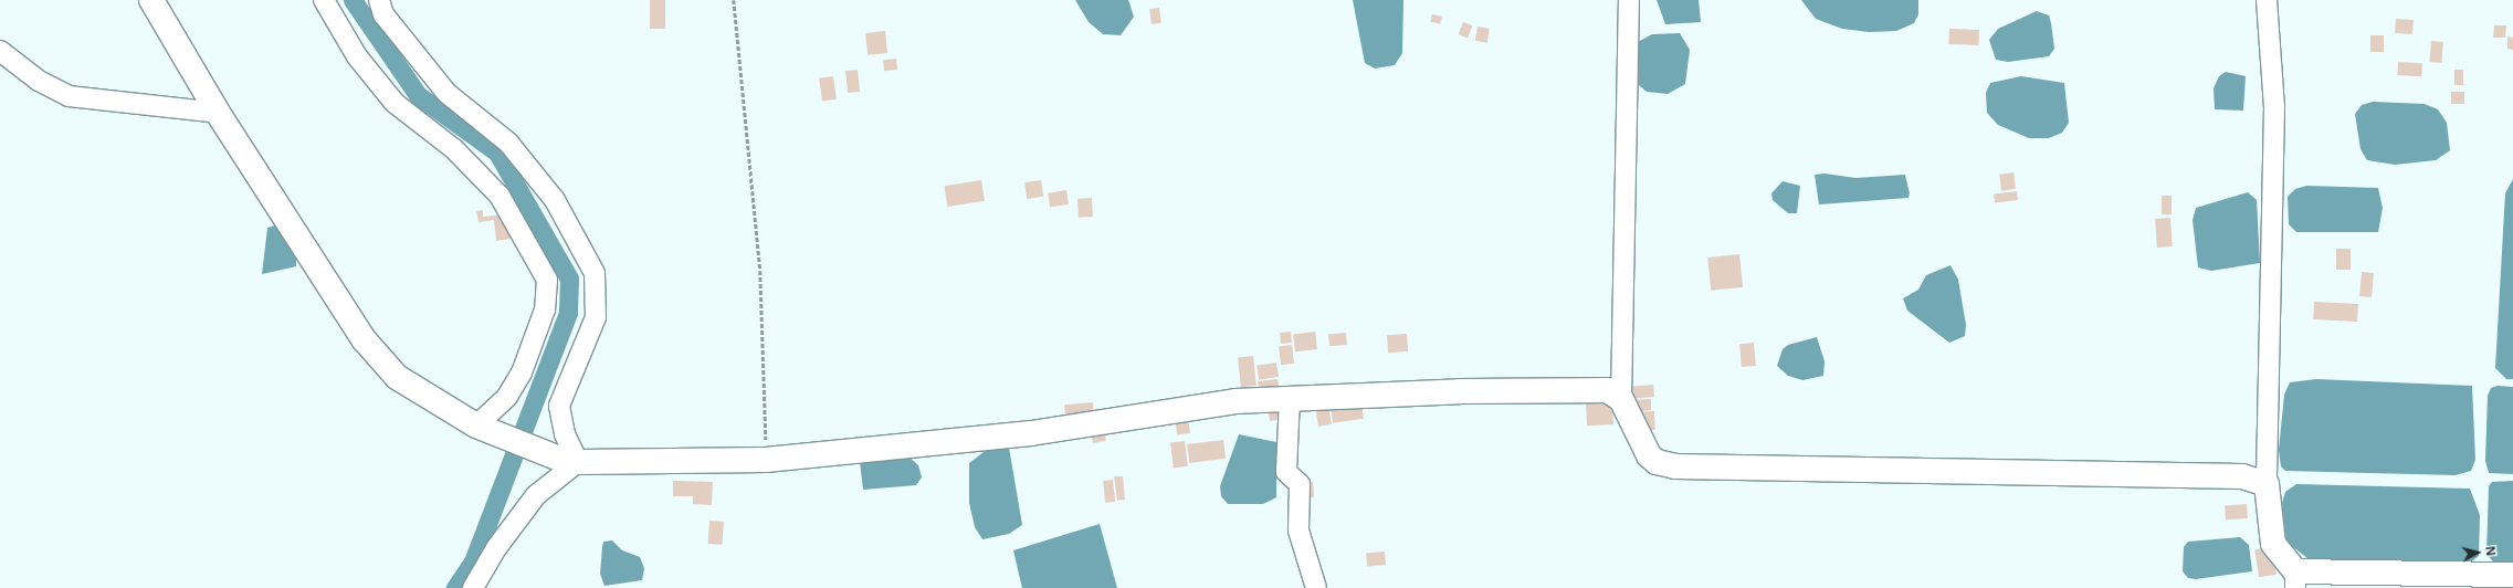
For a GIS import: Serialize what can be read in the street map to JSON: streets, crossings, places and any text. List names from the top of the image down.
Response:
{
  "north": "right"
}
